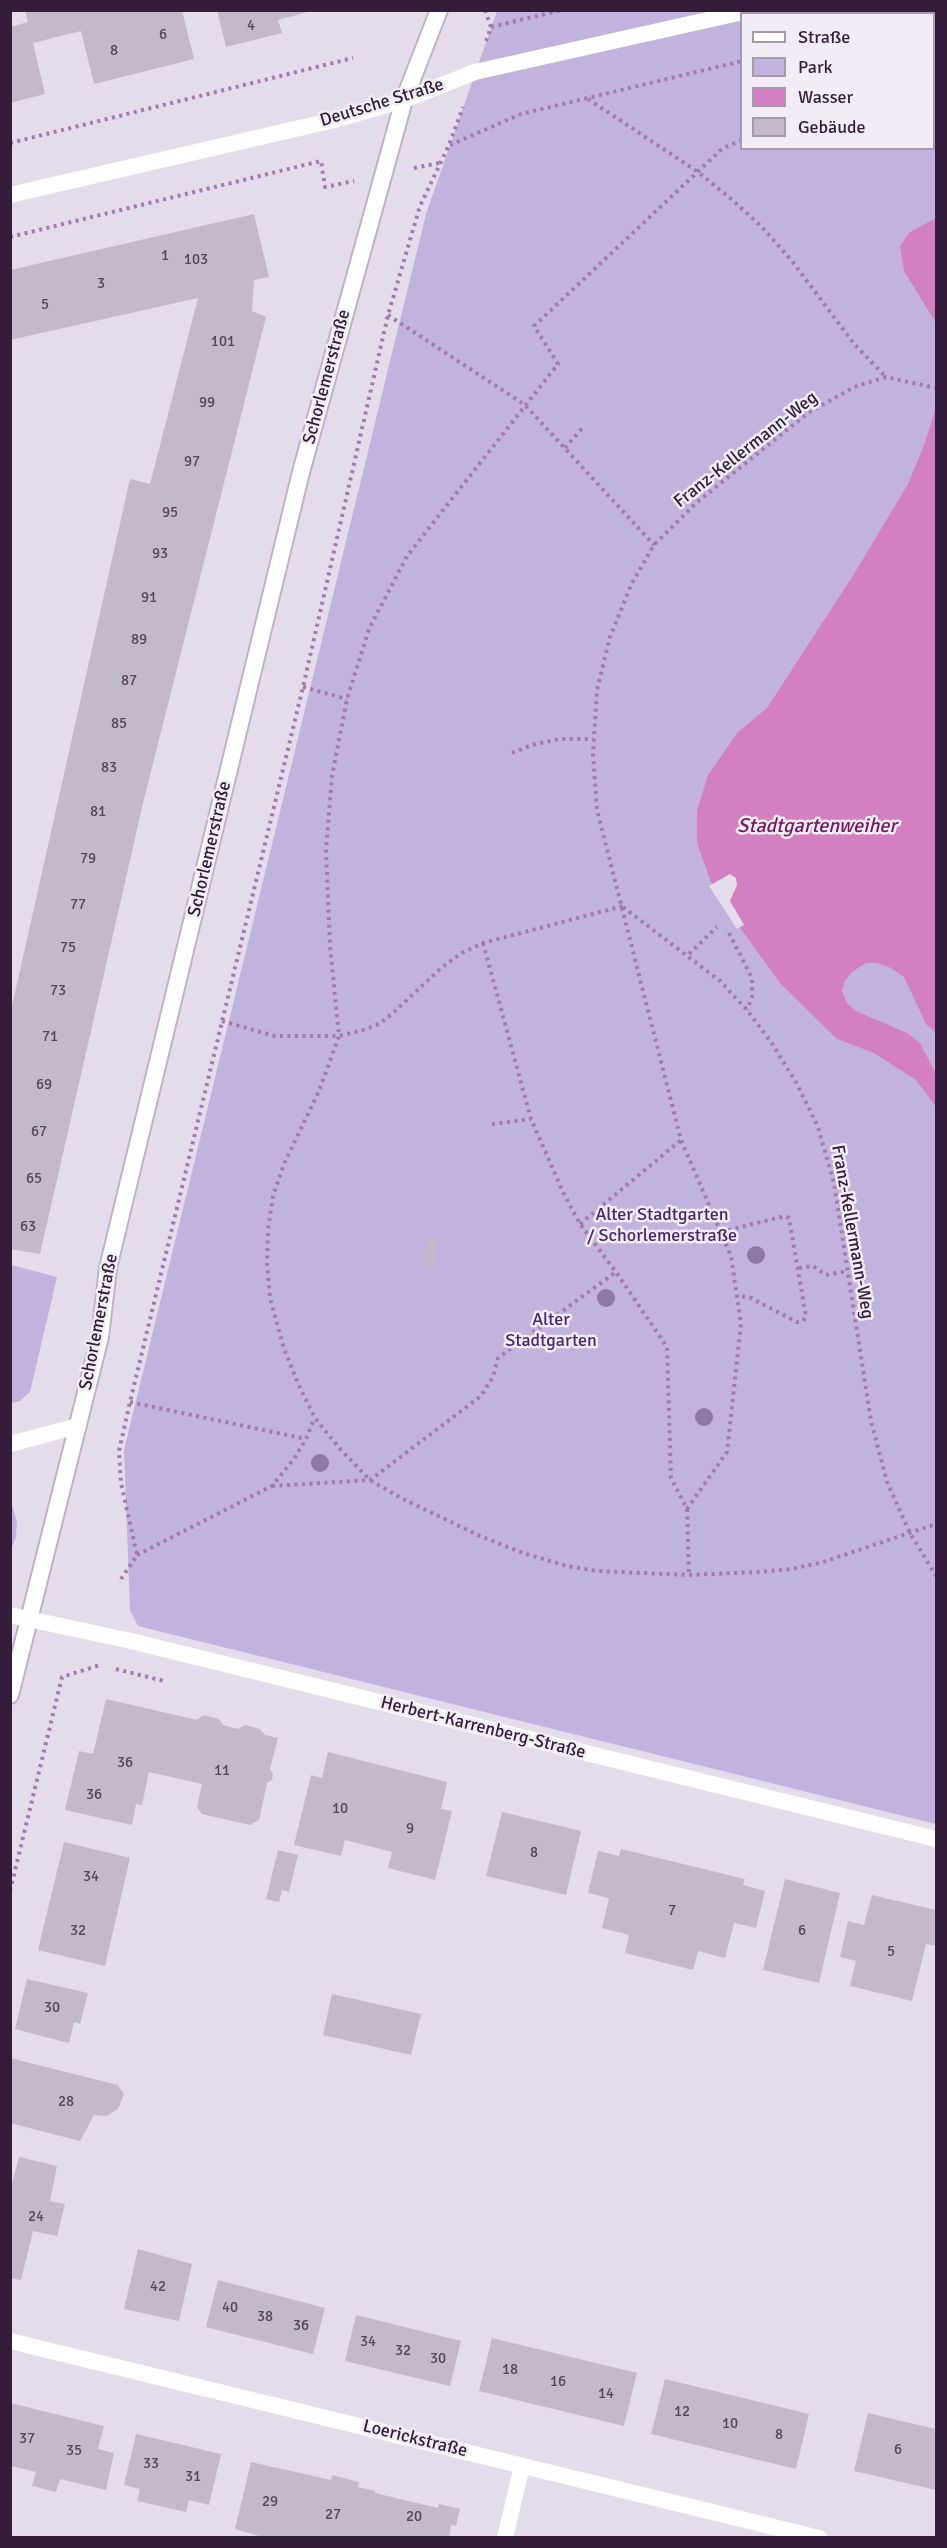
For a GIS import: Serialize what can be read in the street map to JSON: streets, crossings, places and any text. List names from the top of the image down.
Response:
{
  "streets": {
    "street": [
      "Deutsche Straße",
      "Schorlemerstraße",
      "Herbert-Karrenberg-Straße",
      "Loerickstraße"
    ],
    "path": ["Franz-Kellermann-Weg"]
  },
  "crossings": [
    ["Deutsche Straße", "Schorlemerstraße"],
    ["Schorlemerstraße", "Herbert-Karrenberg-Straße"]
  ],
  "water": ["Stadtgartenweiher"],
  "parks": ["Alter Stadtgarten / Schorlemerstraße", "Alter Stadtgarten"],
  "house_numbers": [
    "4",
    "6",
    "8",
    "1",
    "103",
    "3",
    "5",
    "101",
    "99",
    "97",
    "95",
    "93",
    "91",
    "89",
    "87",
    "85",
    "83",
    "81",
    "79",
    "77",
    "75",
    "73",
    "71",
    "69",
    "67",
    "65",
    "63",
    "36",
    "11",
    "36",
    "10",
    "9",
    "8",
    "34",
    "7",
    "32",
    "6",
    "5",
    "30",
    "28",
    "24",
    "42",
    "40",
    "38",
    "36",
    "34",
    "32",
    "30",
    "18",
    "16",
    "14",
    "12",
    "10",
    "8",
    "37",
    "6",
    "35",
    "33",
    "31",
    "29",
    "27",
    "20"
  ],
  "legend": [
    "Straße",
    "Park",
    "Wasser",
    "Gebäude"
  ]
}
